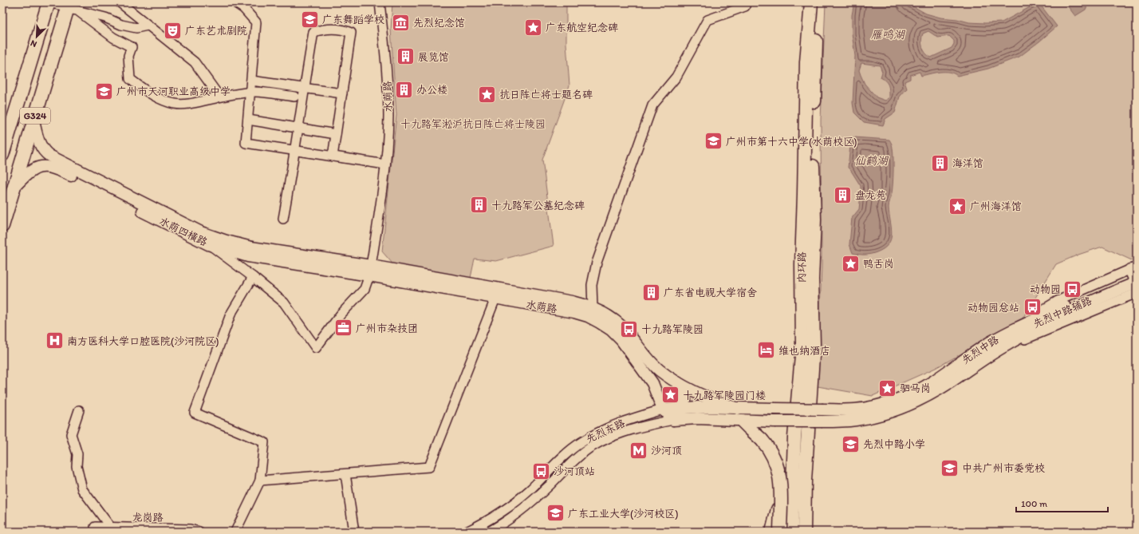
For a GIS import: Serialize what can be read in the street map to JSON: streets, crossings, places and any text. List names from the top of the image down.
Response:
{
  "streets": {
    "highway": ["G324", "内环路"],
    "main road": [
      "水荫路",
      "水荫四横路",
      "先烈中路",
      "先烈东路"
    ],
    "street": ["先烈中路辅路", "龙岗路"]
  },
  "crossings": [
    ["水荫路", "水荫四横路"],
    ["水荫路", "先烈东路"],
    ["G324", "水荫四横路"],
    ["先烈中路辅路", "先烈中路"],
    ["先烈中路", "先烈东路"]
  ],
  "water": ["雁鸣湖", "仙鹤湖"],
  "parks": ["十九路军淞沪抗日阵亡将士陵园"],
  "places": {
    "school or university": [
      "广东舞蹈学校",
      "广州市天河职业高级中学",
      "广州市第十六中学(水荫校区)",
      "先烈中路小学",
      "中共广州市委党校",
      "广东工业大学(沙河校区)"
    ],
    "museum": ["先烈纪念馆"],
    "place": [
      "广东航空纪念碑",
      "抗日阵亡将士题名碑",
      "广州海洋馆",
      "鸭舌岗",
      "驷马岗",
      "十九路军陵园门楼"
    ],
    "theatre": ["广东艺术剧院"],
    "building": [
      "展览馆",
      "办公楼",
      "海洋馆",
      "盘龙苑",
      "十九路军公墓纪念碑",
      "广东省电视大学宿舍"
    ],
    "bus stop": [
      "动物园",
      "动物园总站",
      "十九路军陵园",
      "沙河顶站"
    ],
    "office": ["广州市杂技团"],
    "hospital": ["南方医科大学口腔医院(沙河院区)"],
    "hotel": ["维也纳酒店"],
    "metro station": ["沙河顶"]
  },
  "scale_bar": "100 m",
  "north": "bottom left"
}
